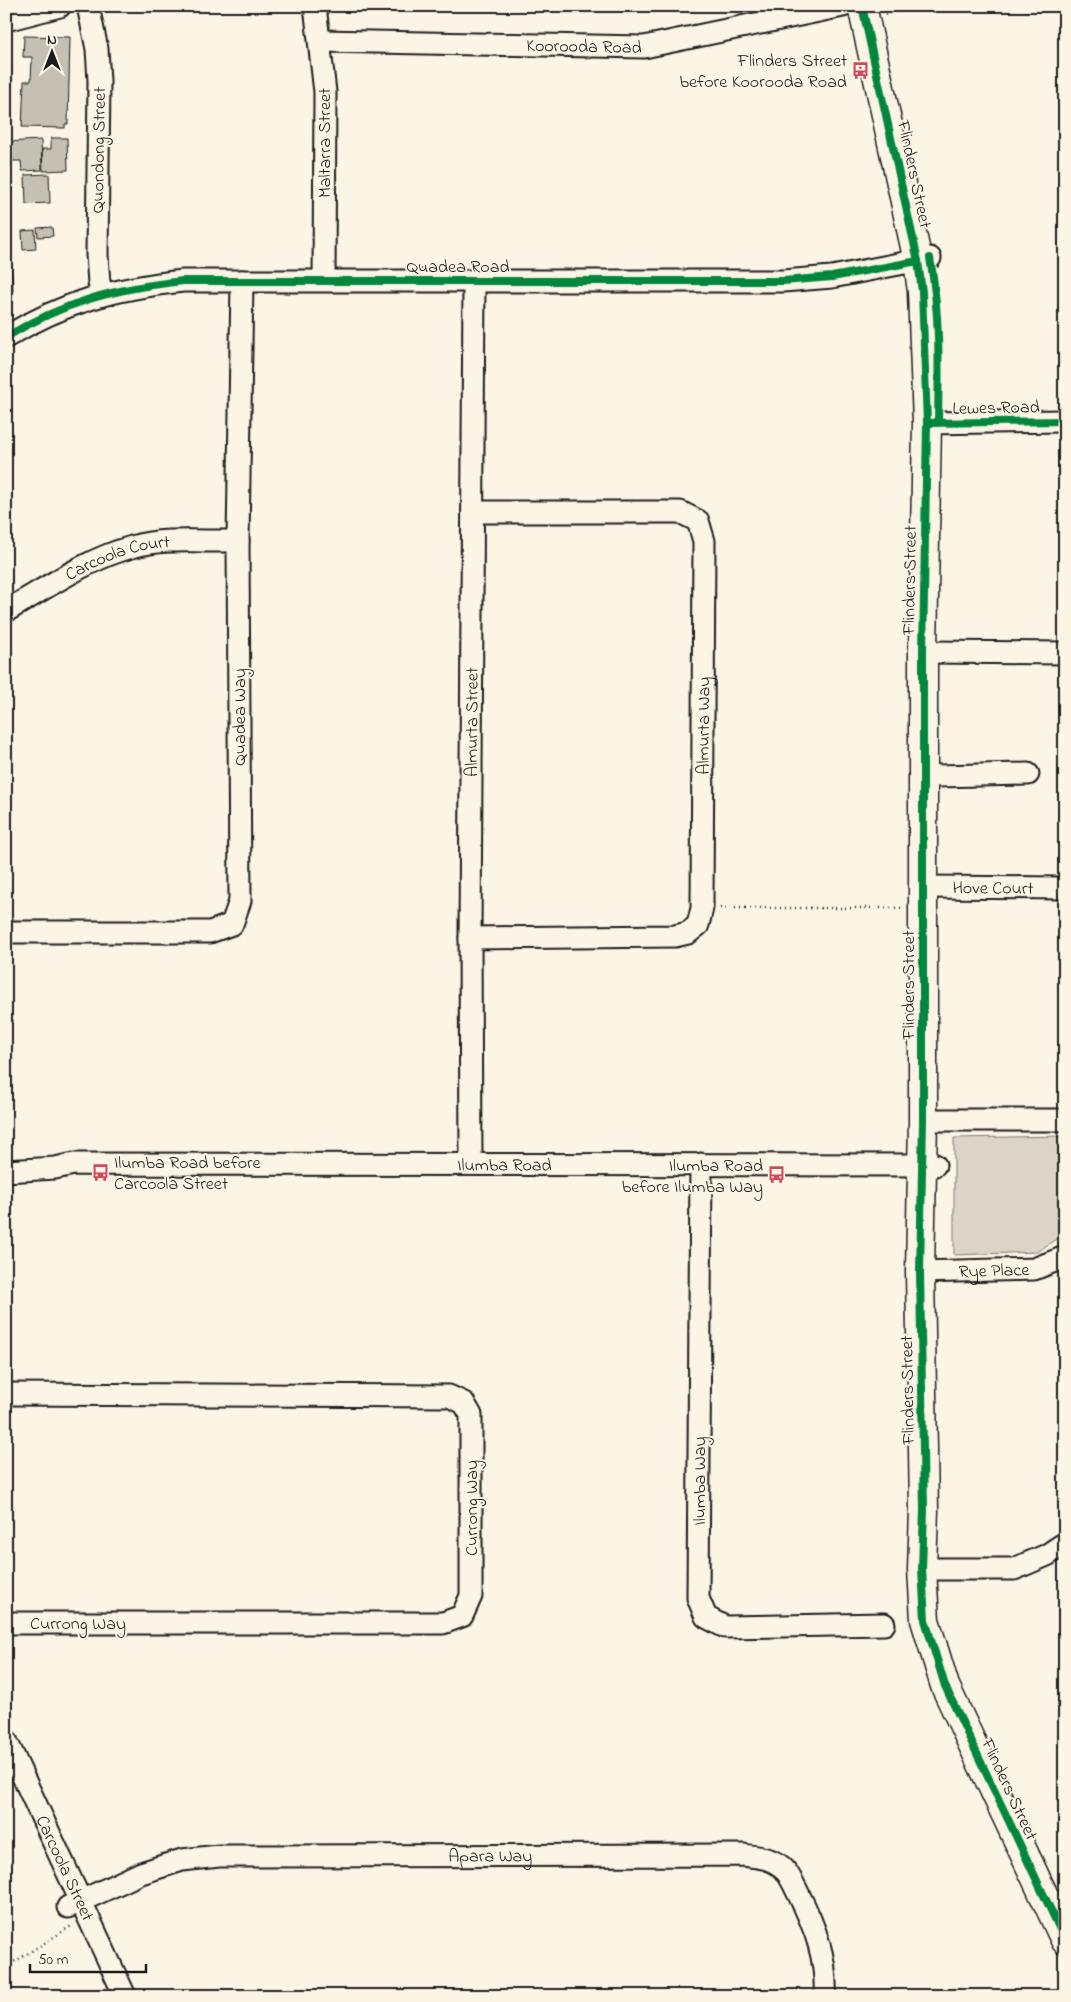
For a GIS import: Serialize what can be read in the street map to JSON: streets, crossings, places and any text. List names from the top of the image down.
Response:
{
  "streets": {
    "main road": ["Flinders Street"],
    "street": [
      "Koorooda Road",
      "Maltarra Street",
      "Quondong Street",
      "Quadea Road",
      "Lewes Road",
      "Carcoola Court",
      "Quadea Way",
      "Almurta Street",
      "Almurta Way",
      "Hove Court",
      "Ilumba Road",
      "Rye Place",
      "Ilumba Way",
      "Currong Way",
      "Apara Way",
      "Carcoola Street"
    ]
  },
  "crossings": [
    ["Koorooda Road", "Maltarra Street"],
    ["Maltarra Street", "Quadea Road"],
    ["Quondong Street", "Quadea Road"],
    ["Flinders Street", "Quadea Road"],
    ["Flinders Street", "Lewes Road"],
    ["Flinders Street", "Hove Court"],
    ["Flinders Street", "Ilumba Road"],
    ["Flinders Street", "Rye Place"],
    ["Quadea Road", "Quadea Way"],
    ["Quadea Road", "Almurta Street"],
    ["Carcoola Court", "Quadea Way"],
    ["Almurta Street", "Almurta Way"],
    ["Almurta Street", "Ilumba Road"],
    ["Ilumba Road", "Ilumba Way"],
    ["Apara Way", "Carcoola Street"]
  ],
  "places": {
    "bus stop": ["Flinders Street before Koorooda Road", "Ilumba Road before Carcoola Street", "Ilumba Road before Ilumba Way"]
  },
  "scale_bar": "50 m",
  "north": "top"
}
